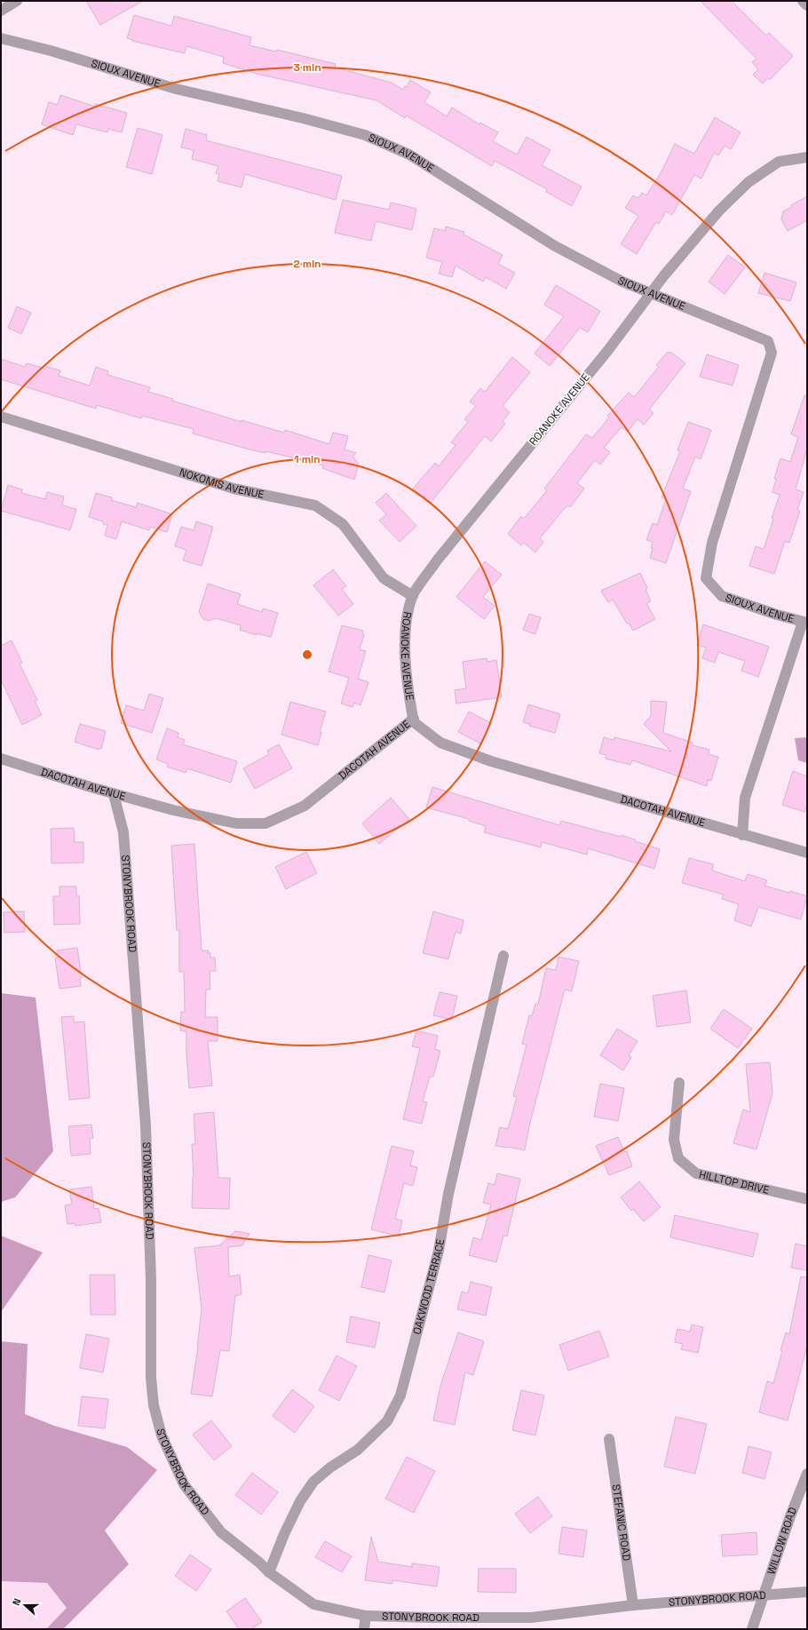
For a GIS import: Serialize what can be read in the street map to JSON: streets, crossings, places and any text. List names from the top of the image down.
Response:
{
  "streets": {
    "street": [
      "SIOUX AVENUE",
      "ROANOKE AVENUE",
      "NOKOMIS AVENUE",
      "DACOTAH AVENUE",
      "STONYBROOK ROAD",
      "HILLTOP DRIVE",
      "OAKWOOD TERRACE",
      "STEFANIC ROAD",
      "WILLOW ROAD"
    ]
  },
  "crossings": [
    ["SIOUX AVENUE", "ROANOKE AVENUE"],
    ["SIOUX AVENUE", "DACOTAH AVENUE"],
    ["ROANOKE AVENUE", "NOKOMIS AVENUE"],
    ["ROANOKE AVENUE", "DACOTAH AVENUE"],
    ["DACOTAH AVENUE", "STONYBROOK ROAD"],
    ["STONYBROOK ROAD", "OAKWOOD TERRACE"],
    ["STONYBROOK ROAD", "STEFANIC ROAD"],
    ["STONYBROOK ROAD", "WILLOW ROAD"]
  ],
  "north": "left",
  "rings": ["3 min", "2 min", "1 min"]
}
